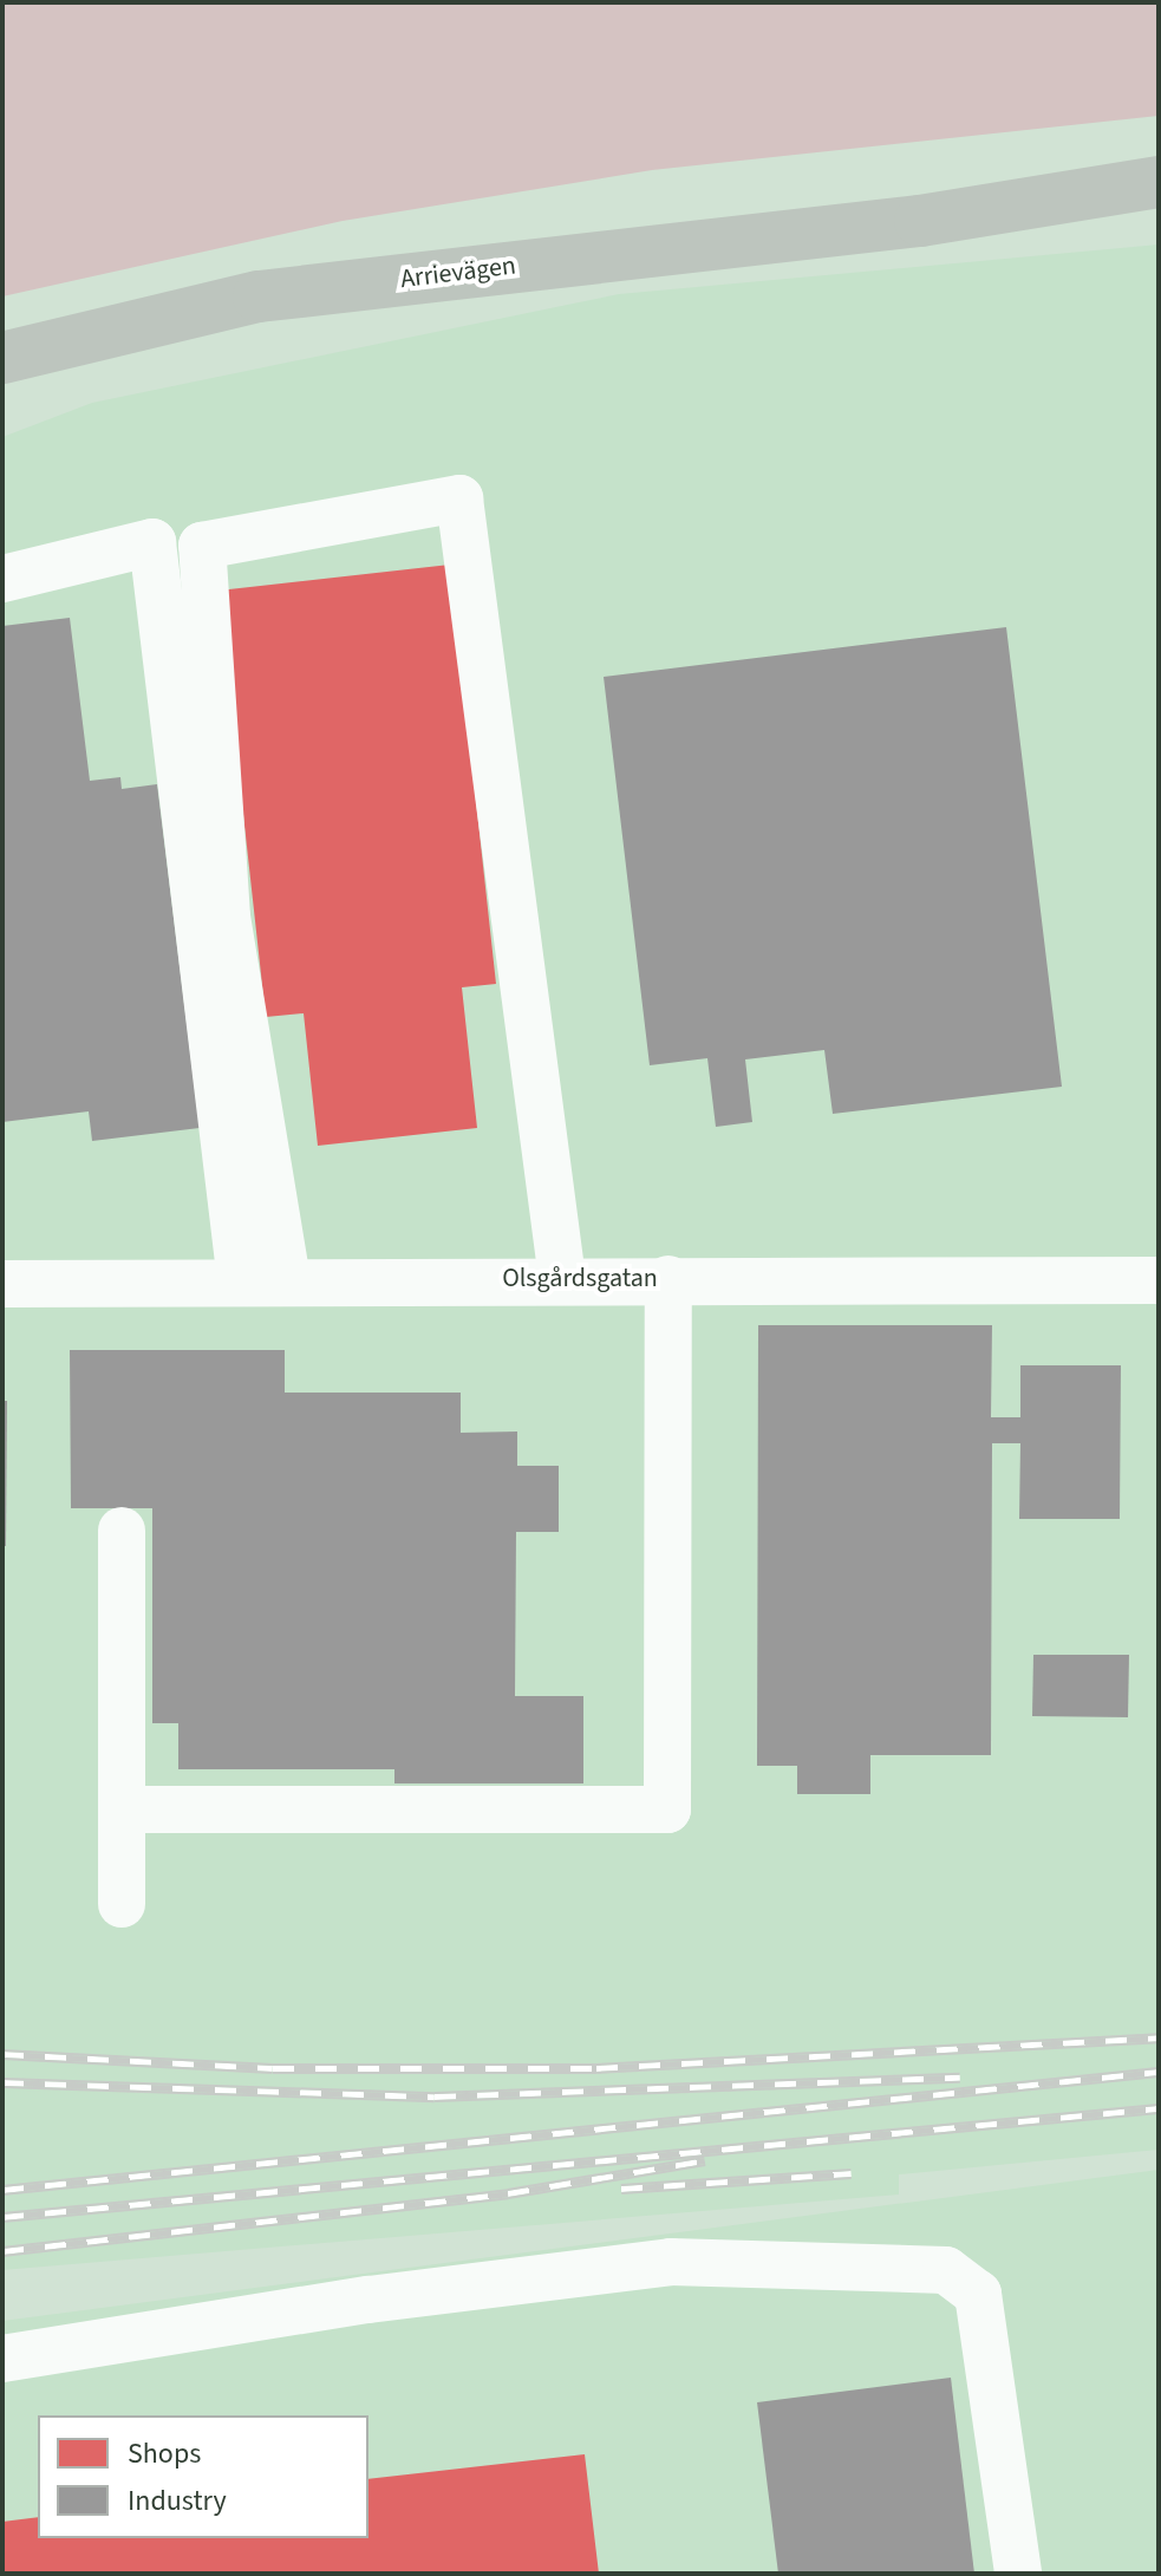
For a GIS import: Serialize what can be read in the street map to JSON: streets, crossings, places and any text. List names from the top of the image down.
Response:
{
  "streets": {
    "main road": ["Arrievägen"],
    "street": ["Olsgårdsgatan"]
  },
  "legend": ["Shops", "Industry"]
}
